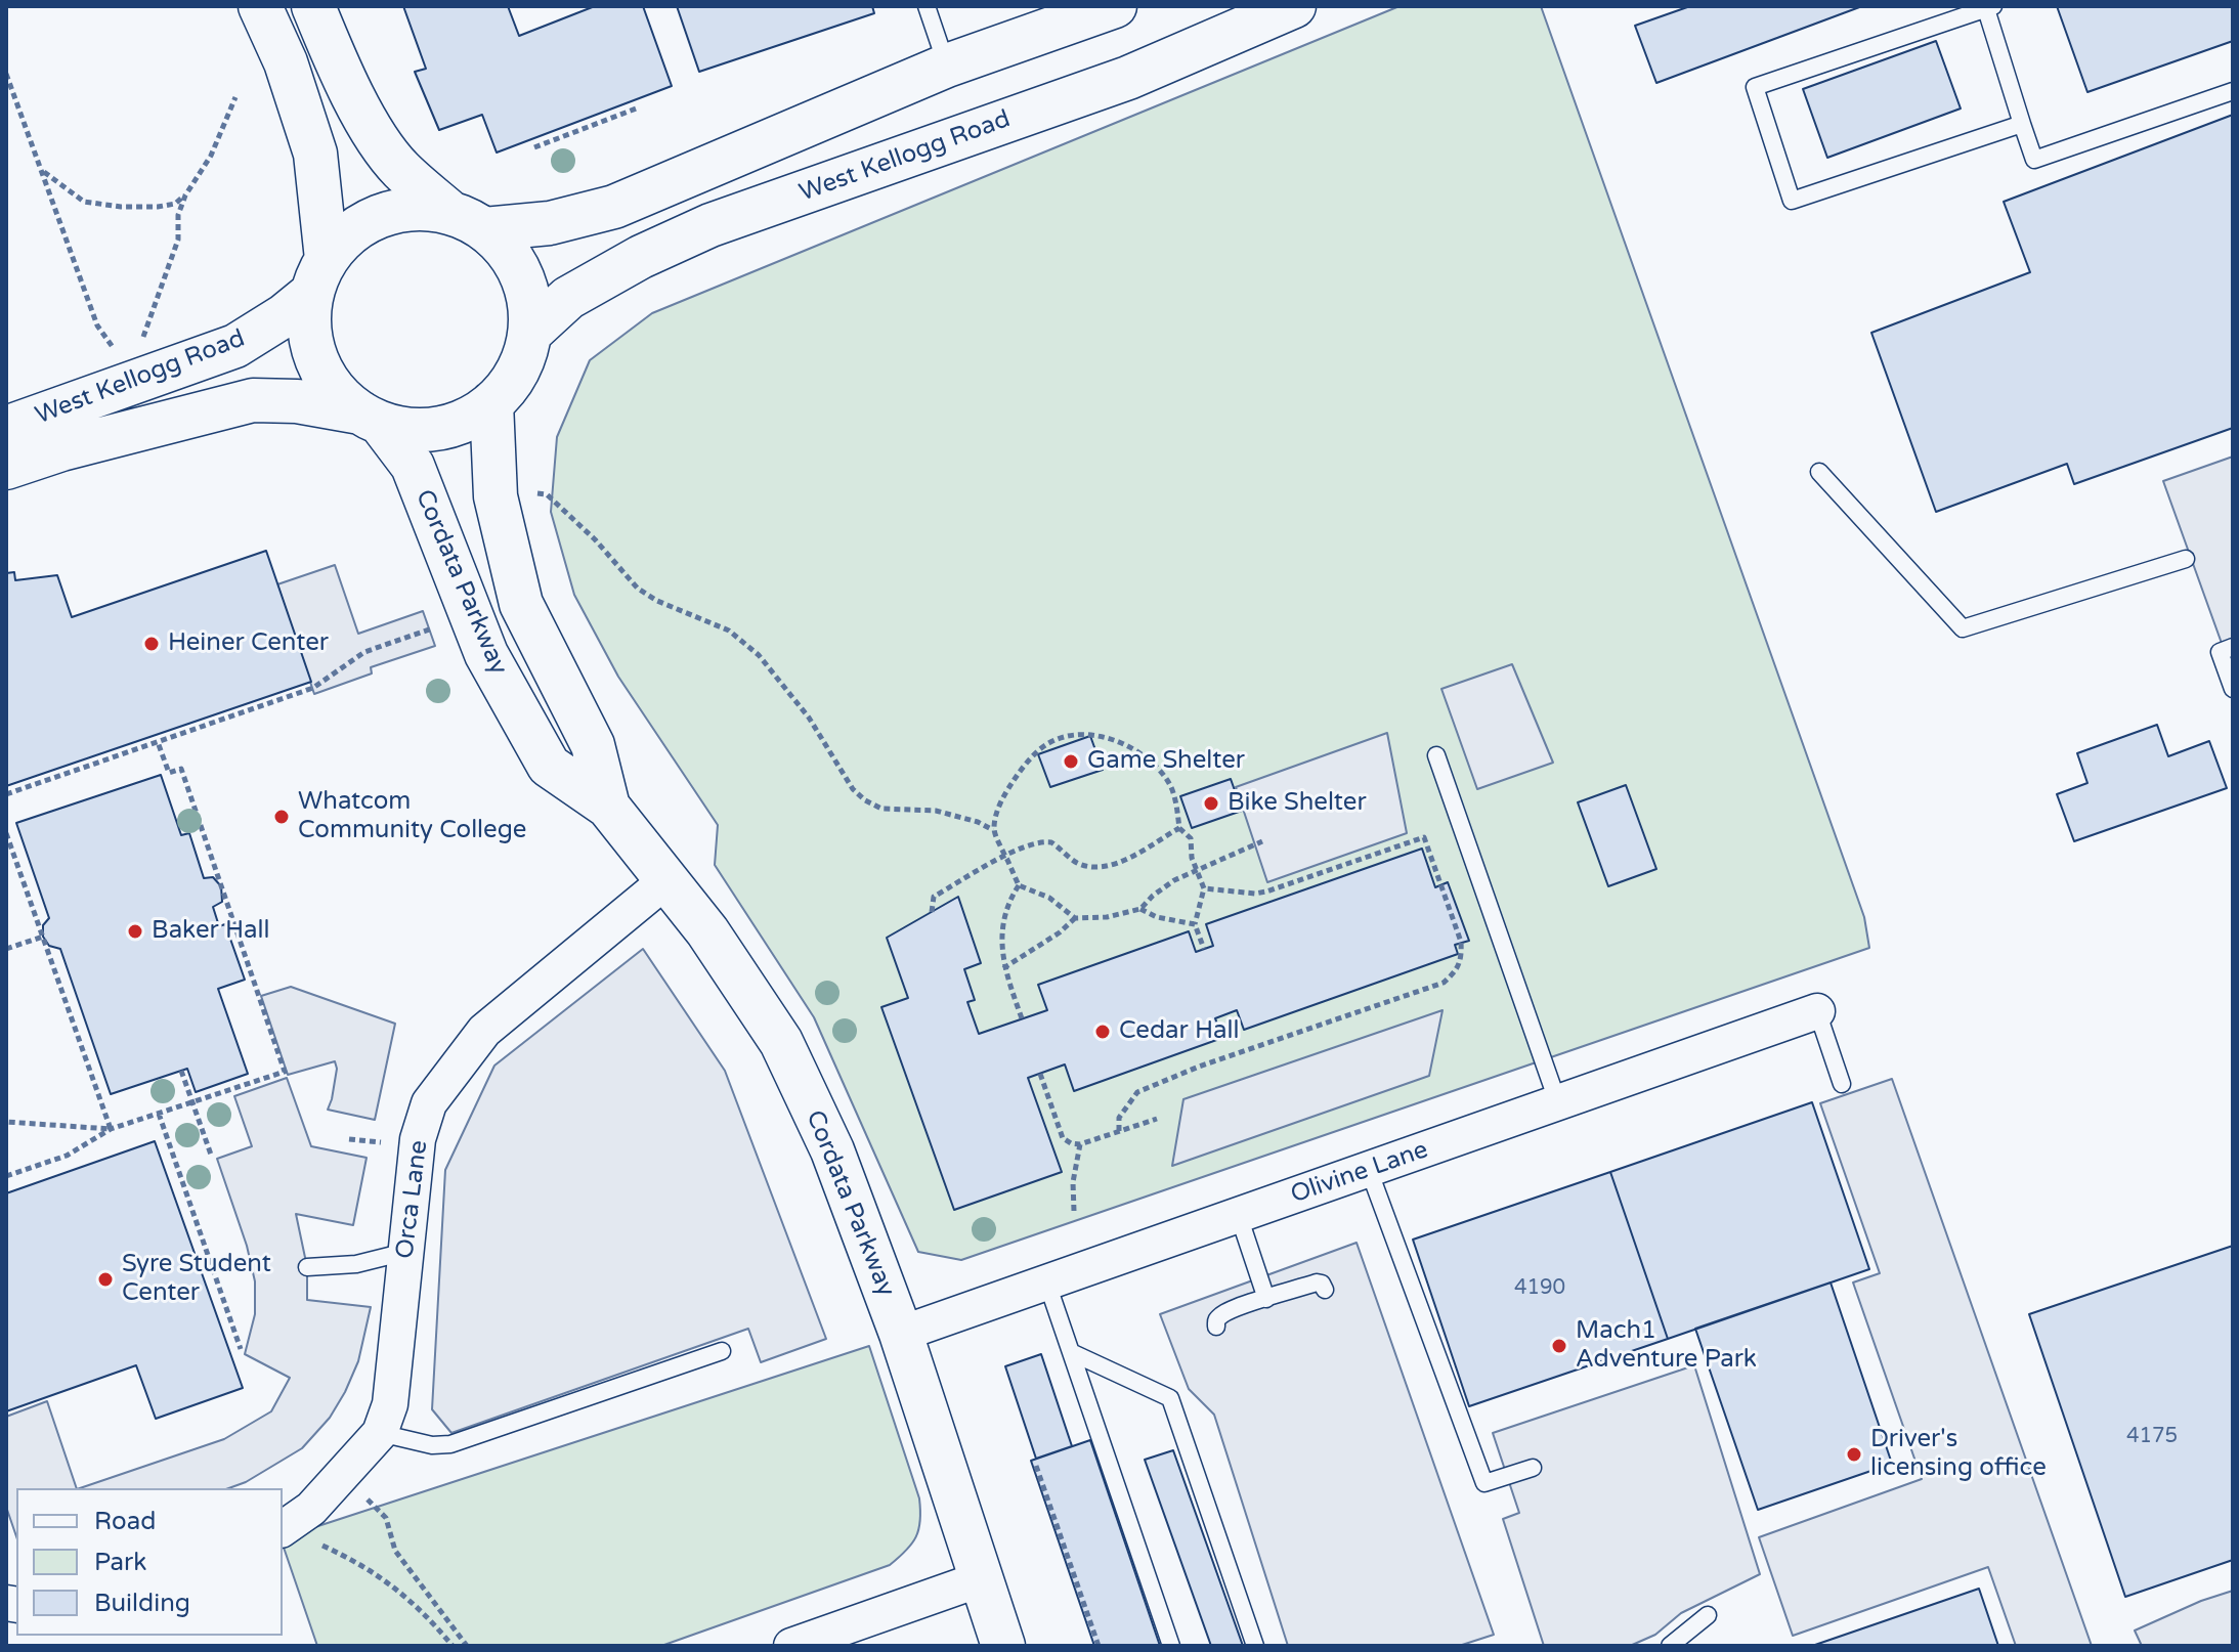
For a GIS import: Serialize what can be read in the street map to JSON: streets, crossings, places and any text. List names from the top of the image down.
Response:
{
  "streets": {
    "street": [
      "West Kellogg Road",
      "Cordata Parkway",
      "Olivine Lane",
      "Orca Lane"
    ]
  },
  "crossings": [
    ["West Kellogg Road", "Cordata Parkway"],
    ["Cordata Parkway", "Olivine Lane"],
    ["Cordata Parkway", "Orca Lane"]
  ],
  "places": [
    "Heiner Center",
    "Game Shelter",
    "Bike Shelter",
    "Whatcom Community College",
    "Baker Hall",
    "Cedar Hall",
    "Syre Student Center",
    "Mach1 Adventure Park",
    "Driver's licensing office"
  ],
  "house_numbers": ["4190", "4175"],
  "legend": ["Road", "Park", "Building"]
}
